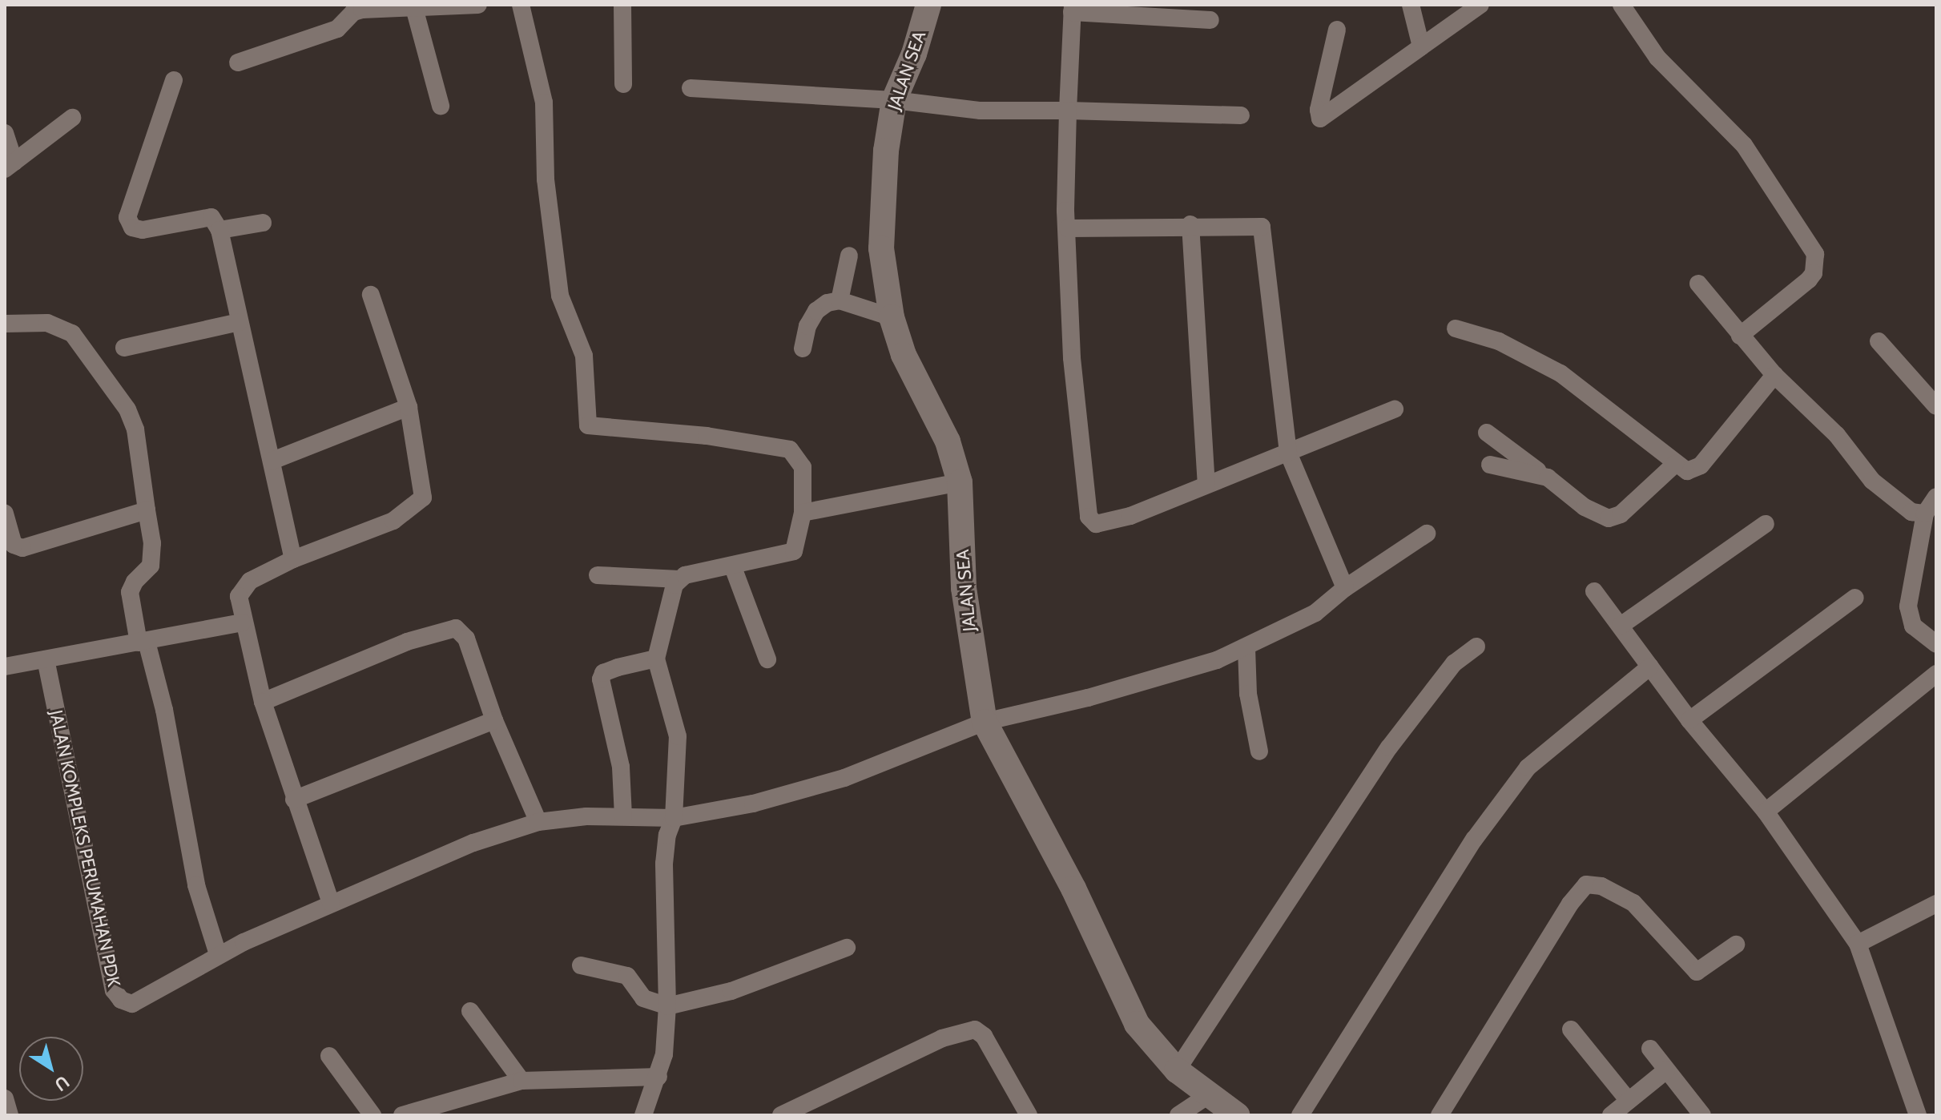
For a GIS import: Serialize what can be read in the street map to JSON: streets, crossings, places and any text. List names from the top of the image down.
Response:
{
  "streets": {
    "main road": ["JALAN SEA"],
    "street": ["JALAN KOMPLEKS PERUMAHAN PDK"]
  },
  "crossings": [
    ["JALAN SEA", "JALAN KOMPLEKS PERUMAHAN PDK"]
  ],
  "north": "bottom right"
}
